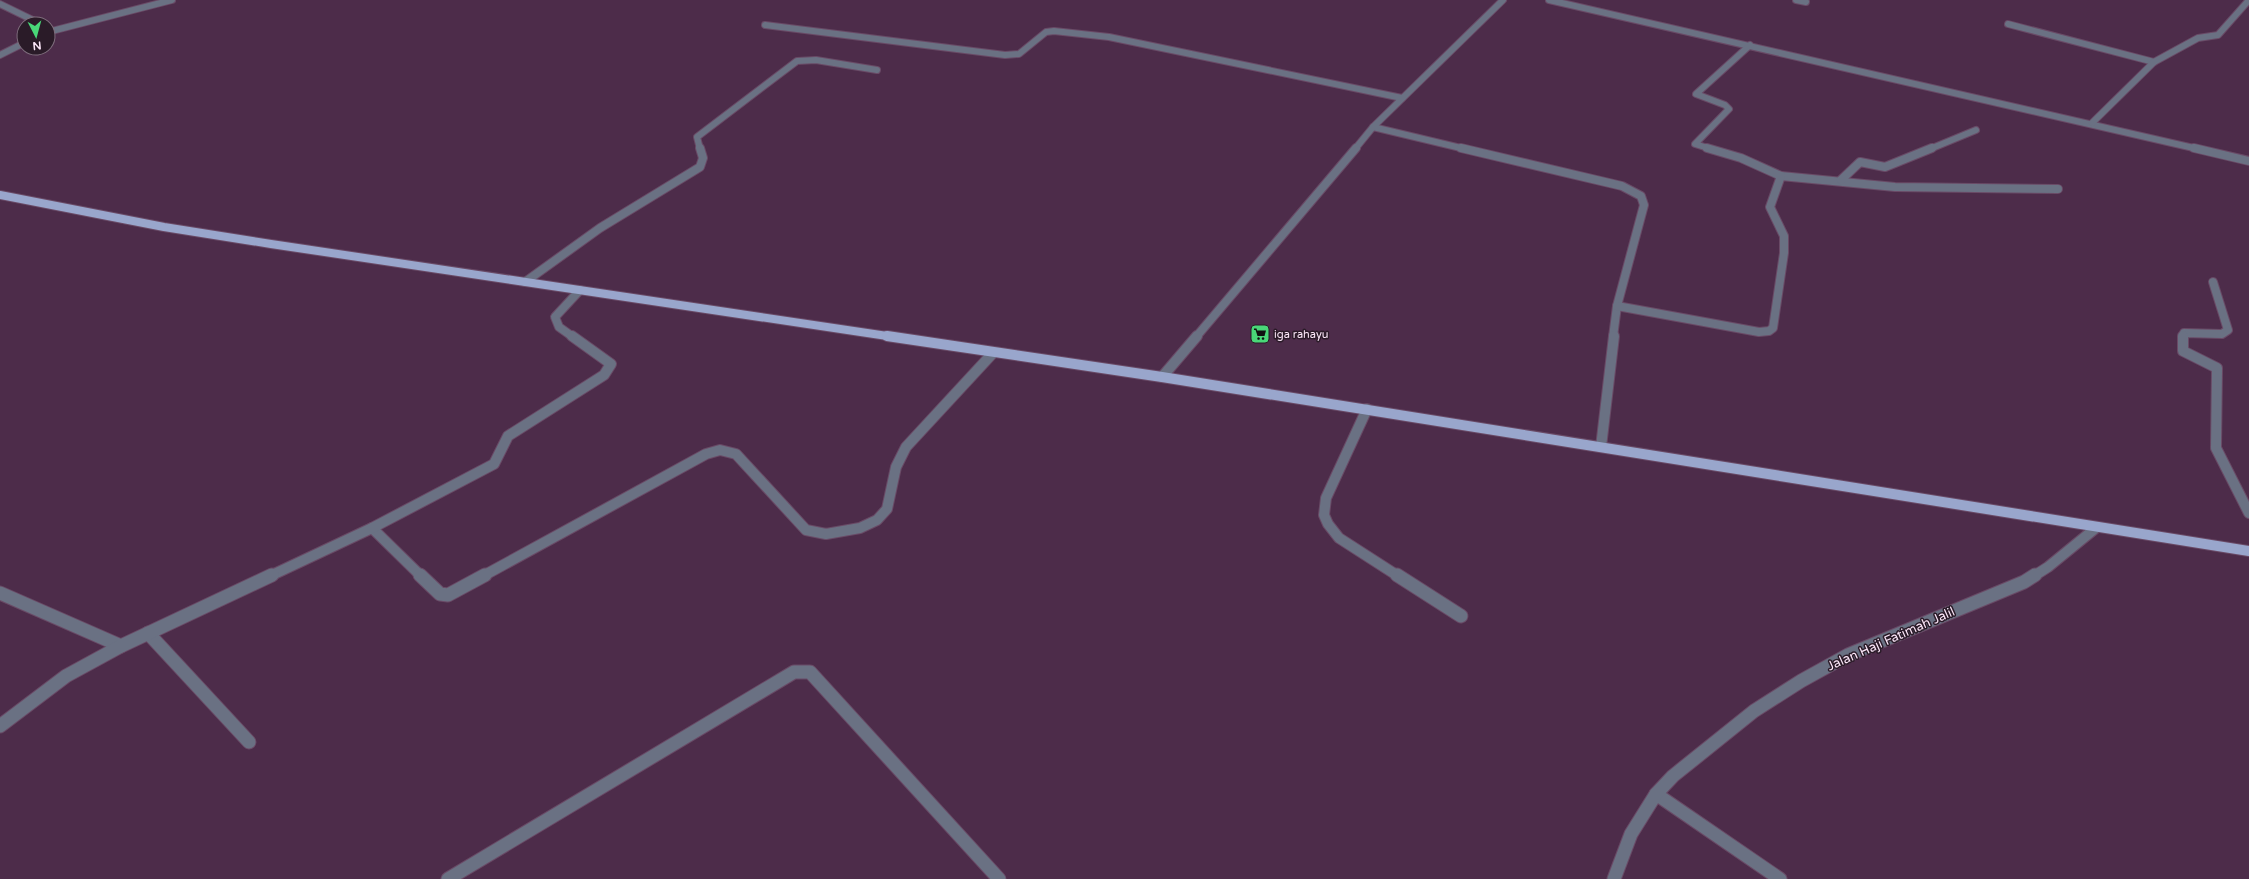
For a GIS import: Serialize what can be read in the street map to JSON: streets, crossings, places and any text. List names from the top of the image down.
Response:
{
  "streets": {
    "street": ["Jalan Haji Fatimah Jalil"]
  },
  "places": {
    "supermarket": ["iga rahayu"]
  },
  "north": "bottom"
}
